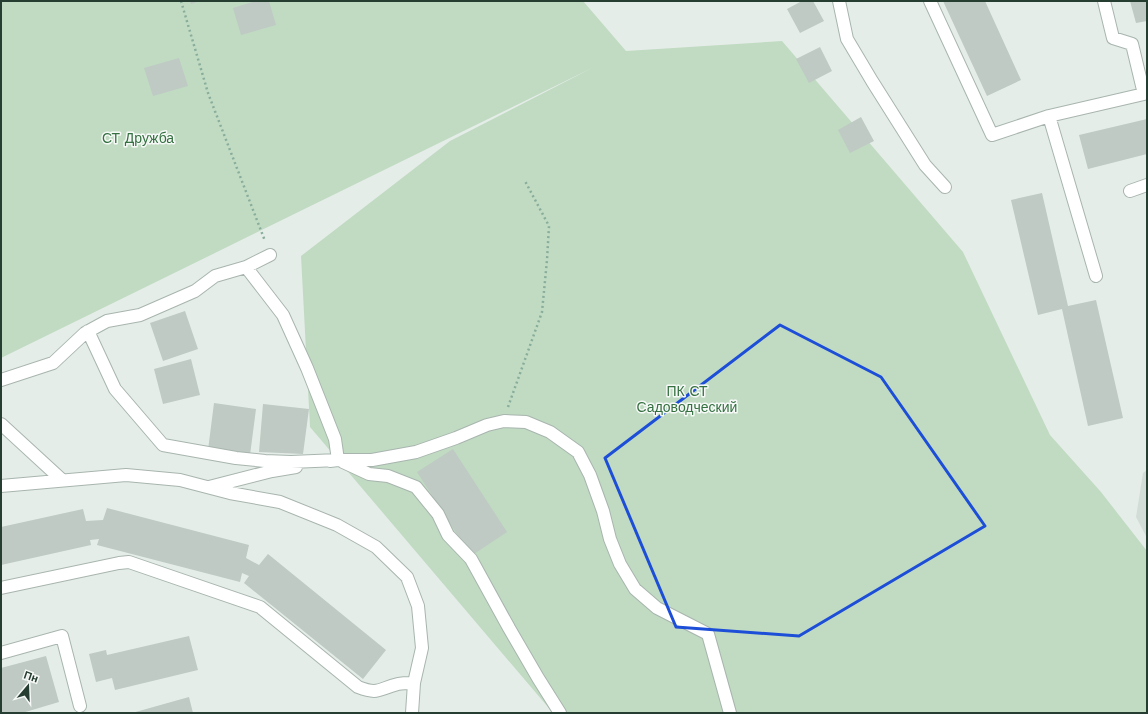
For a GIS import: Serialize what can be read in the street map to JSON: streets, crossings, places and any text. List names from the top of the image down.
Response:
{
  "parks": ["СТ Дружба", "ПК СТ Садоводческий"],
  "north": "top"
}
